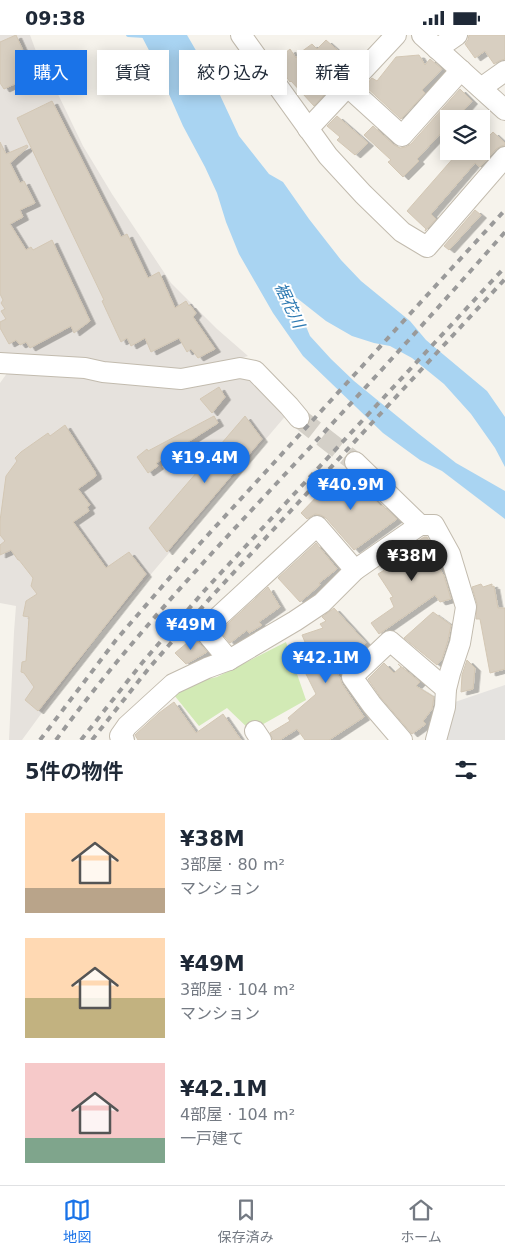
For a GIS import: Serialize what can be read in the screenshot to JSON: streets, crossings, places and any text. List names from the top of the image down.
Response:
{
  "water": ["裾花川"],
  "page": {
    "status": "09:38",
    "chip": [
      "購入",
      "賃貸",
      "絞り込み",
      "新着"
    ],
    "price": [
      "¥19.4M",
      "¥40.9M",
      "¥38M",
      "¥49M",
      "¥42.1M"
    ],
    "heading": "5件の物件",
    "list": [
      {
        "name": "¥38M",
        "note": "3部屋 · 80 m² · マンション"
      },
      {
        "name": "¥49M",
        "note": "3部屋 · 104 m² · マンション"
      },
      {
        "name": "¥42.1M",
        "note": "4部屋 · 104 m² · 一戸建て"
      }
    ],
    "tabs": ["地図", "保存済み", "ホーム"]
  }
}
